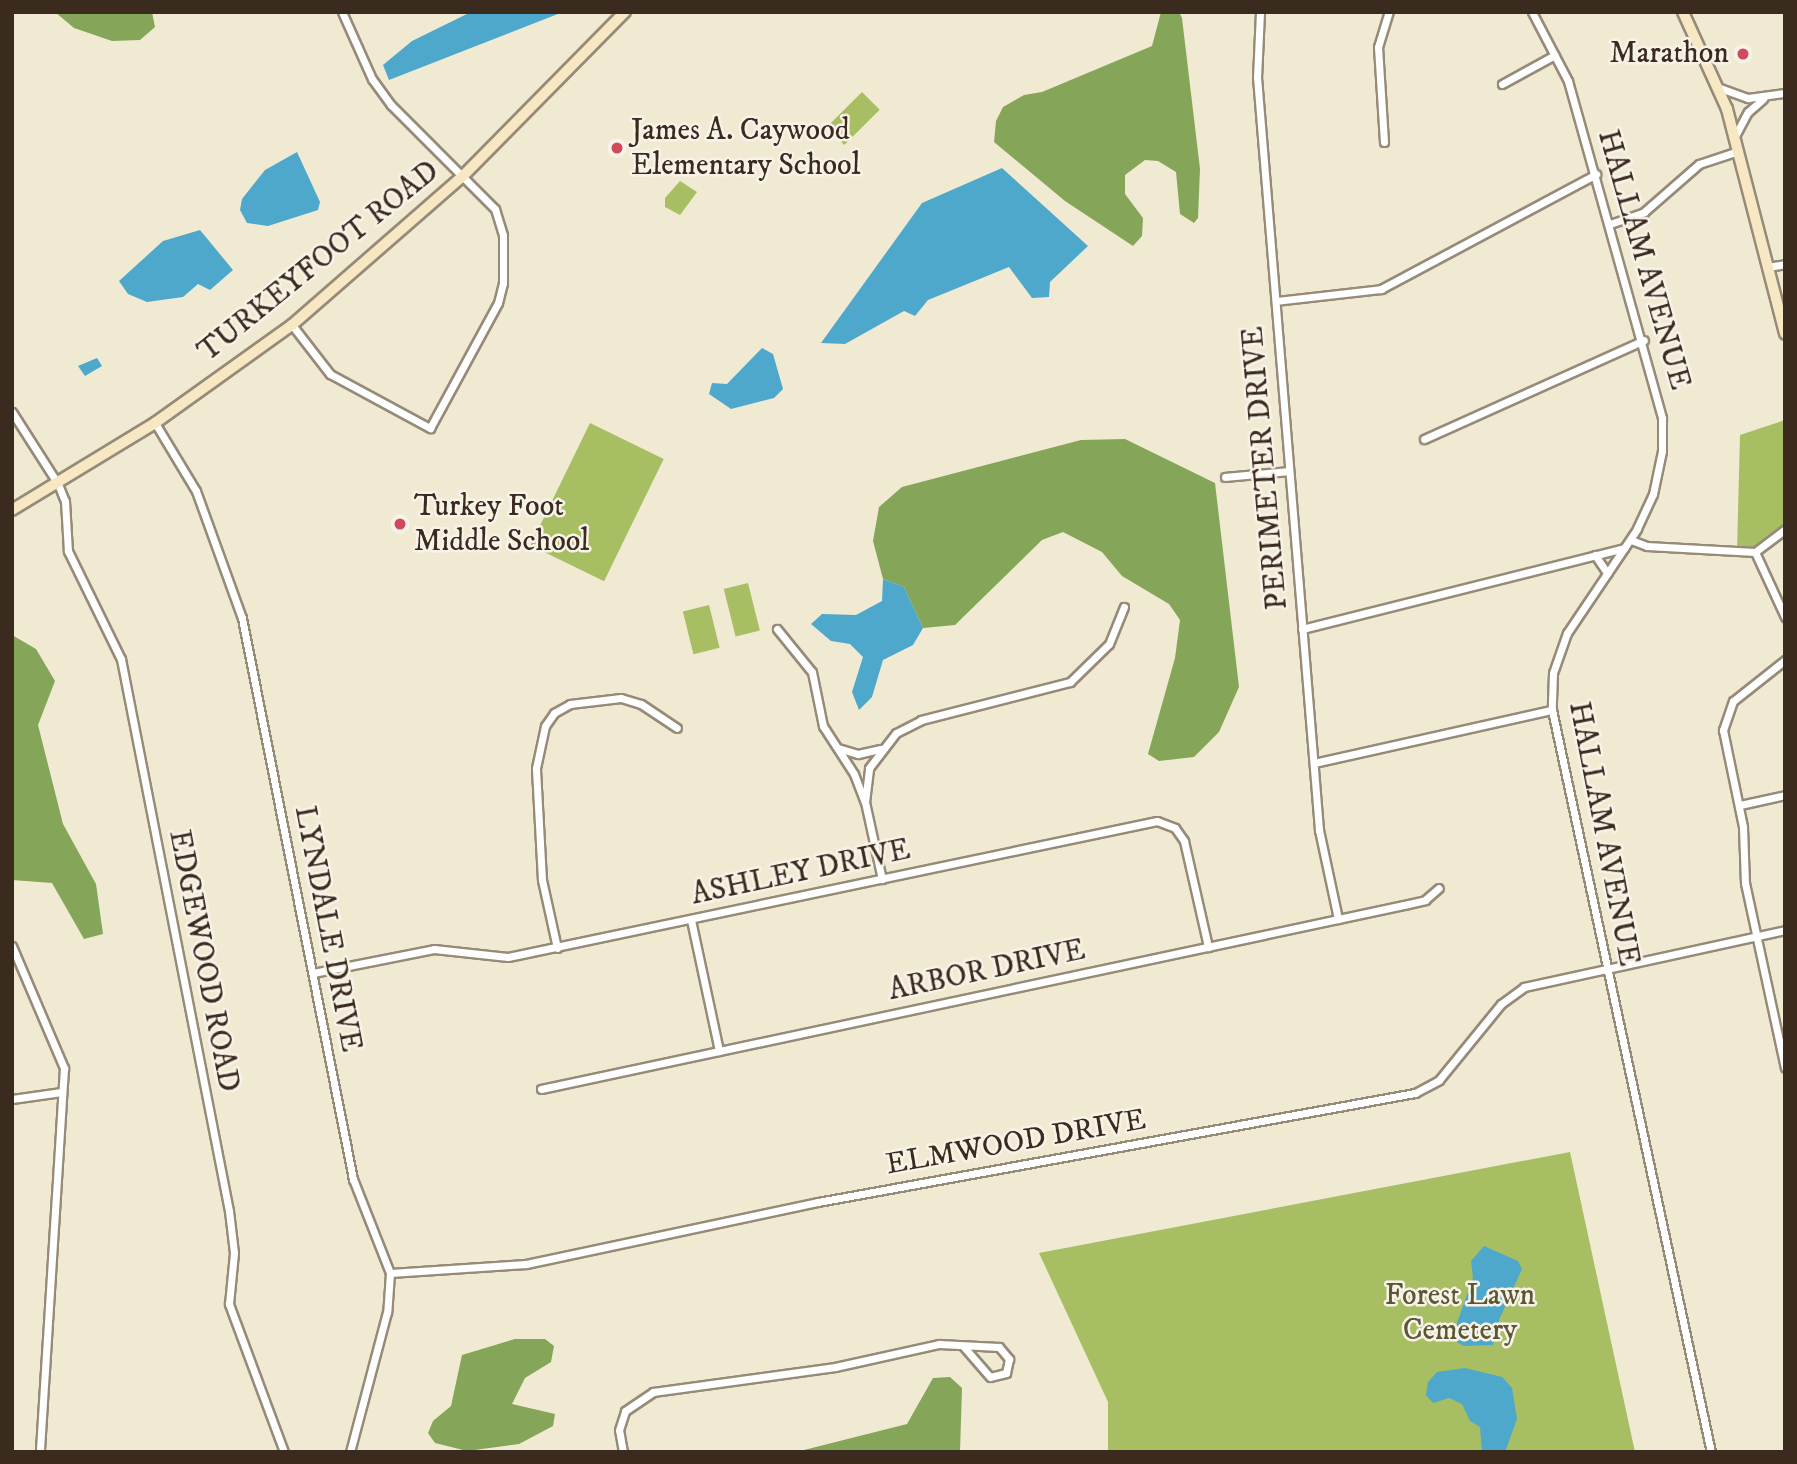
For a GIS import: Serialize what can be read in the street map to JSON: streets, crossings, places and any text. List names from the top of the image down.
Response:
{
  "streets": {
    "main road": ["TURKEYFOOT ROAD"],
    "street": [
      "HALLAM AVENUE",
      "PERIMETER DRIVE",
      "ASHLEY DRIVE",
      "LYNDALE DRIVE",
      "EDGEWOOD ROAD",
      "ARBOR DRIVE",
      "ELMWOOD DRIVE"
    ]
  },
  "crossings": [
    ["HALLAM AVENUE", "ELMWOOD DRIVE"],
    ["TURKEYFOOT ROAD", "LYNDALE DRIVE"],
    ["TURKEYFOOT ROAD", "EDGEWOOD ROAD"],
    ["PERIMETER DRIVE", "ARBOR DRIVE"],
    ["ASHLEY DRIVE", "LYNDALE DRIVE"],
    ["ASHLEY DRIVE", "ARBOR DRIVE"],
    ["LYNDALE DRIVE", "ELMWOOD DRIVE"]
  ],
  "parks": ["Forest Lawn Cemetery"],
  "places": ["Marathon", "James A. Caywood Elementary School", "Turkey Foot Middle School"]
}
